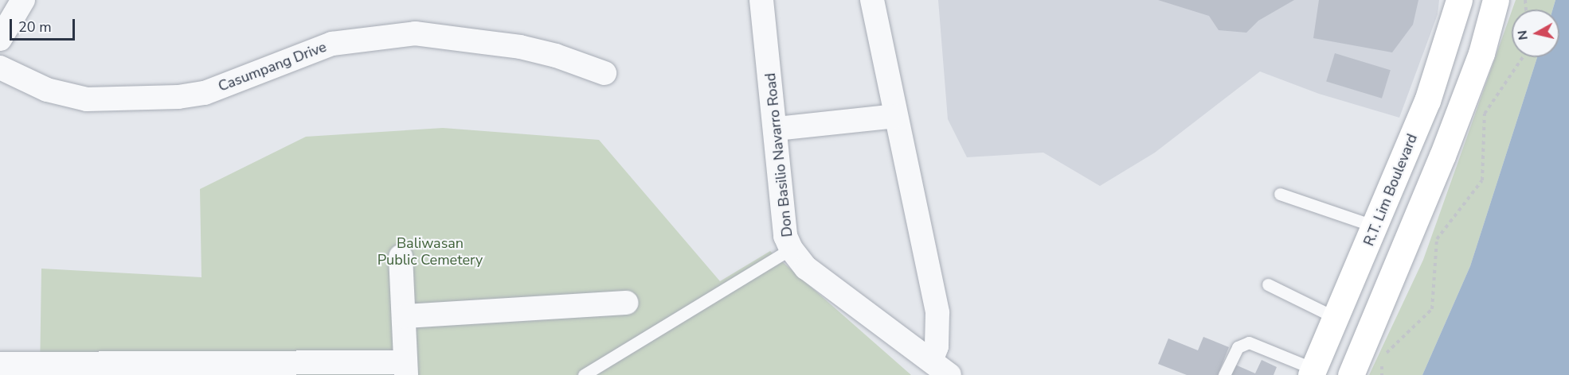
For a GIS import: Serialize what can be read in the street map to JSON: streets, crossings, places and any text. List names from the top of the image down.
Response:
{
  "streets": {
    "main road": ["R.T. Lim Boulevard"],
    "street": ["Casumpang Drive", "Don Basilio Navarro Road"]
  },
  "parks": ["Baliwasan Public Cemetery"],
  "scale_bar": "20 m",
  "north": "left"
}
